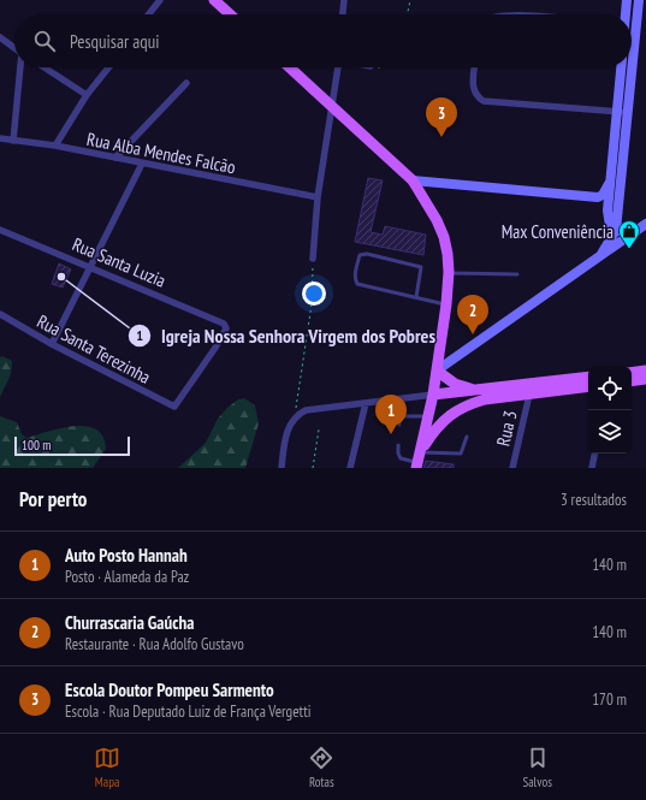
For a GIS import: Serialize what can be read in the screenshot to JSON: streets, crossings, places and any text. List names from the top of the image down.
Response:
{
  "streets": {
    "street": [
      "Rua Alba Mendes Falcão",
      "Rua Santa Luzia",
      "Rua Santa Terezinha",
      "Rua 3"
    ]
  },
  "crossings": [
    ["Rua Santa Luzia", "Rua Santa Terezinha"]
  ],
  "places": {
    "shop": ["Max Conveniência"],
    "other": ["Igreja Nossa Senhora Virgem dos Pobres"]
  },
  "scale_bar": "100 m",
  "page": {
    "search": "Pesquisar aqui",
    "pins": ["3", "2", "1"],
    "scale": "100 m",
    "heading": ["Por perto", "3 resultados"],
    "list": [
      {
        "mark": "1",
        "name": "Auto Posto Hannah",
        "note": "Posto · Alameda da Paz",
        "value": "140 m"
      },
      {
        "mark": "2",
        "name": "Churrascaria Gaúcha",
        "note": "Restaurante · Rua Adolfo Gustavo",
        "value": "140 m"
      },
      {
        "mark": "3",
        "name": "Escola Doutor Pompeu Sarmento",
        "note": "Escola · Rua Deputado Luiz de França Vergetti",
        "value": "170 m"
      }
    ],
    "nav": ["Mapa", "Rotas", "Salvos"]
  }
}
